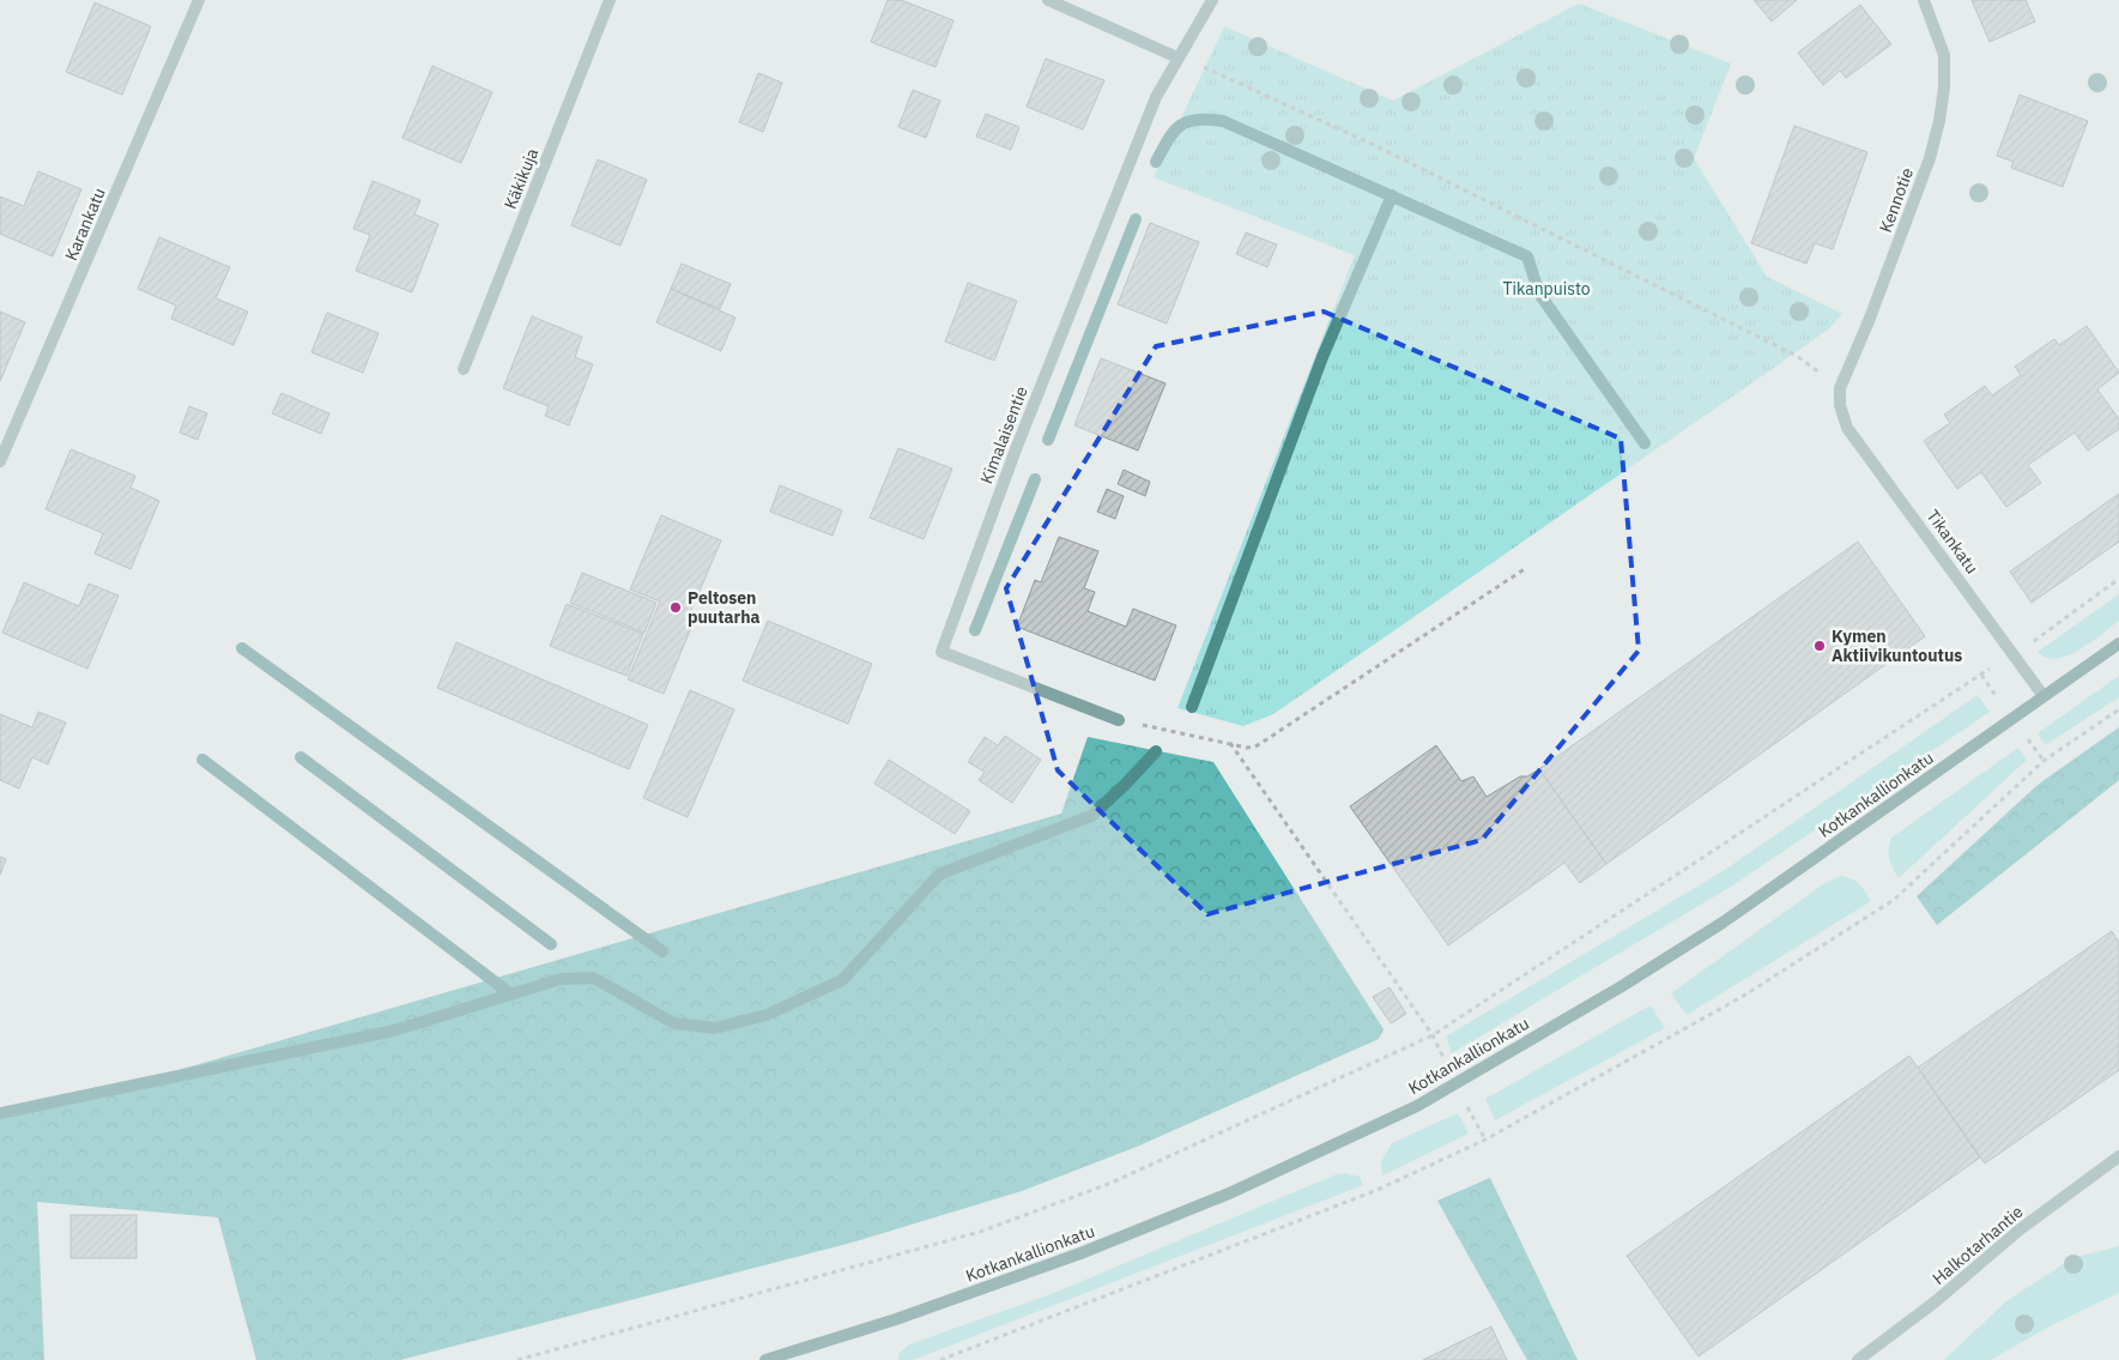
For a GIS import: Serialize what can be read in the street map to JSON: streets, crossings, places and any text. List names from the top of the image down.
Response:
{
  "streets": {
    "street": [
      "Käkikuja",
      "Kennotie",
      "Karankatu",
      "Kimalaisentie",
      "Tikankatu",
      "Kotkankallionkatu",
      "Halkotarhantie"
    ]
  },
  "crossings": [
    ["Kennotie", "Tikankatu"],
    ["Tikankatu", "Kotkankallionkatu"]
  ],
  "parks": ["Tikanpuisto"],
  "places": ["Peltosen puutarha", "Kymen Aktiivikuntoutus"]
}
